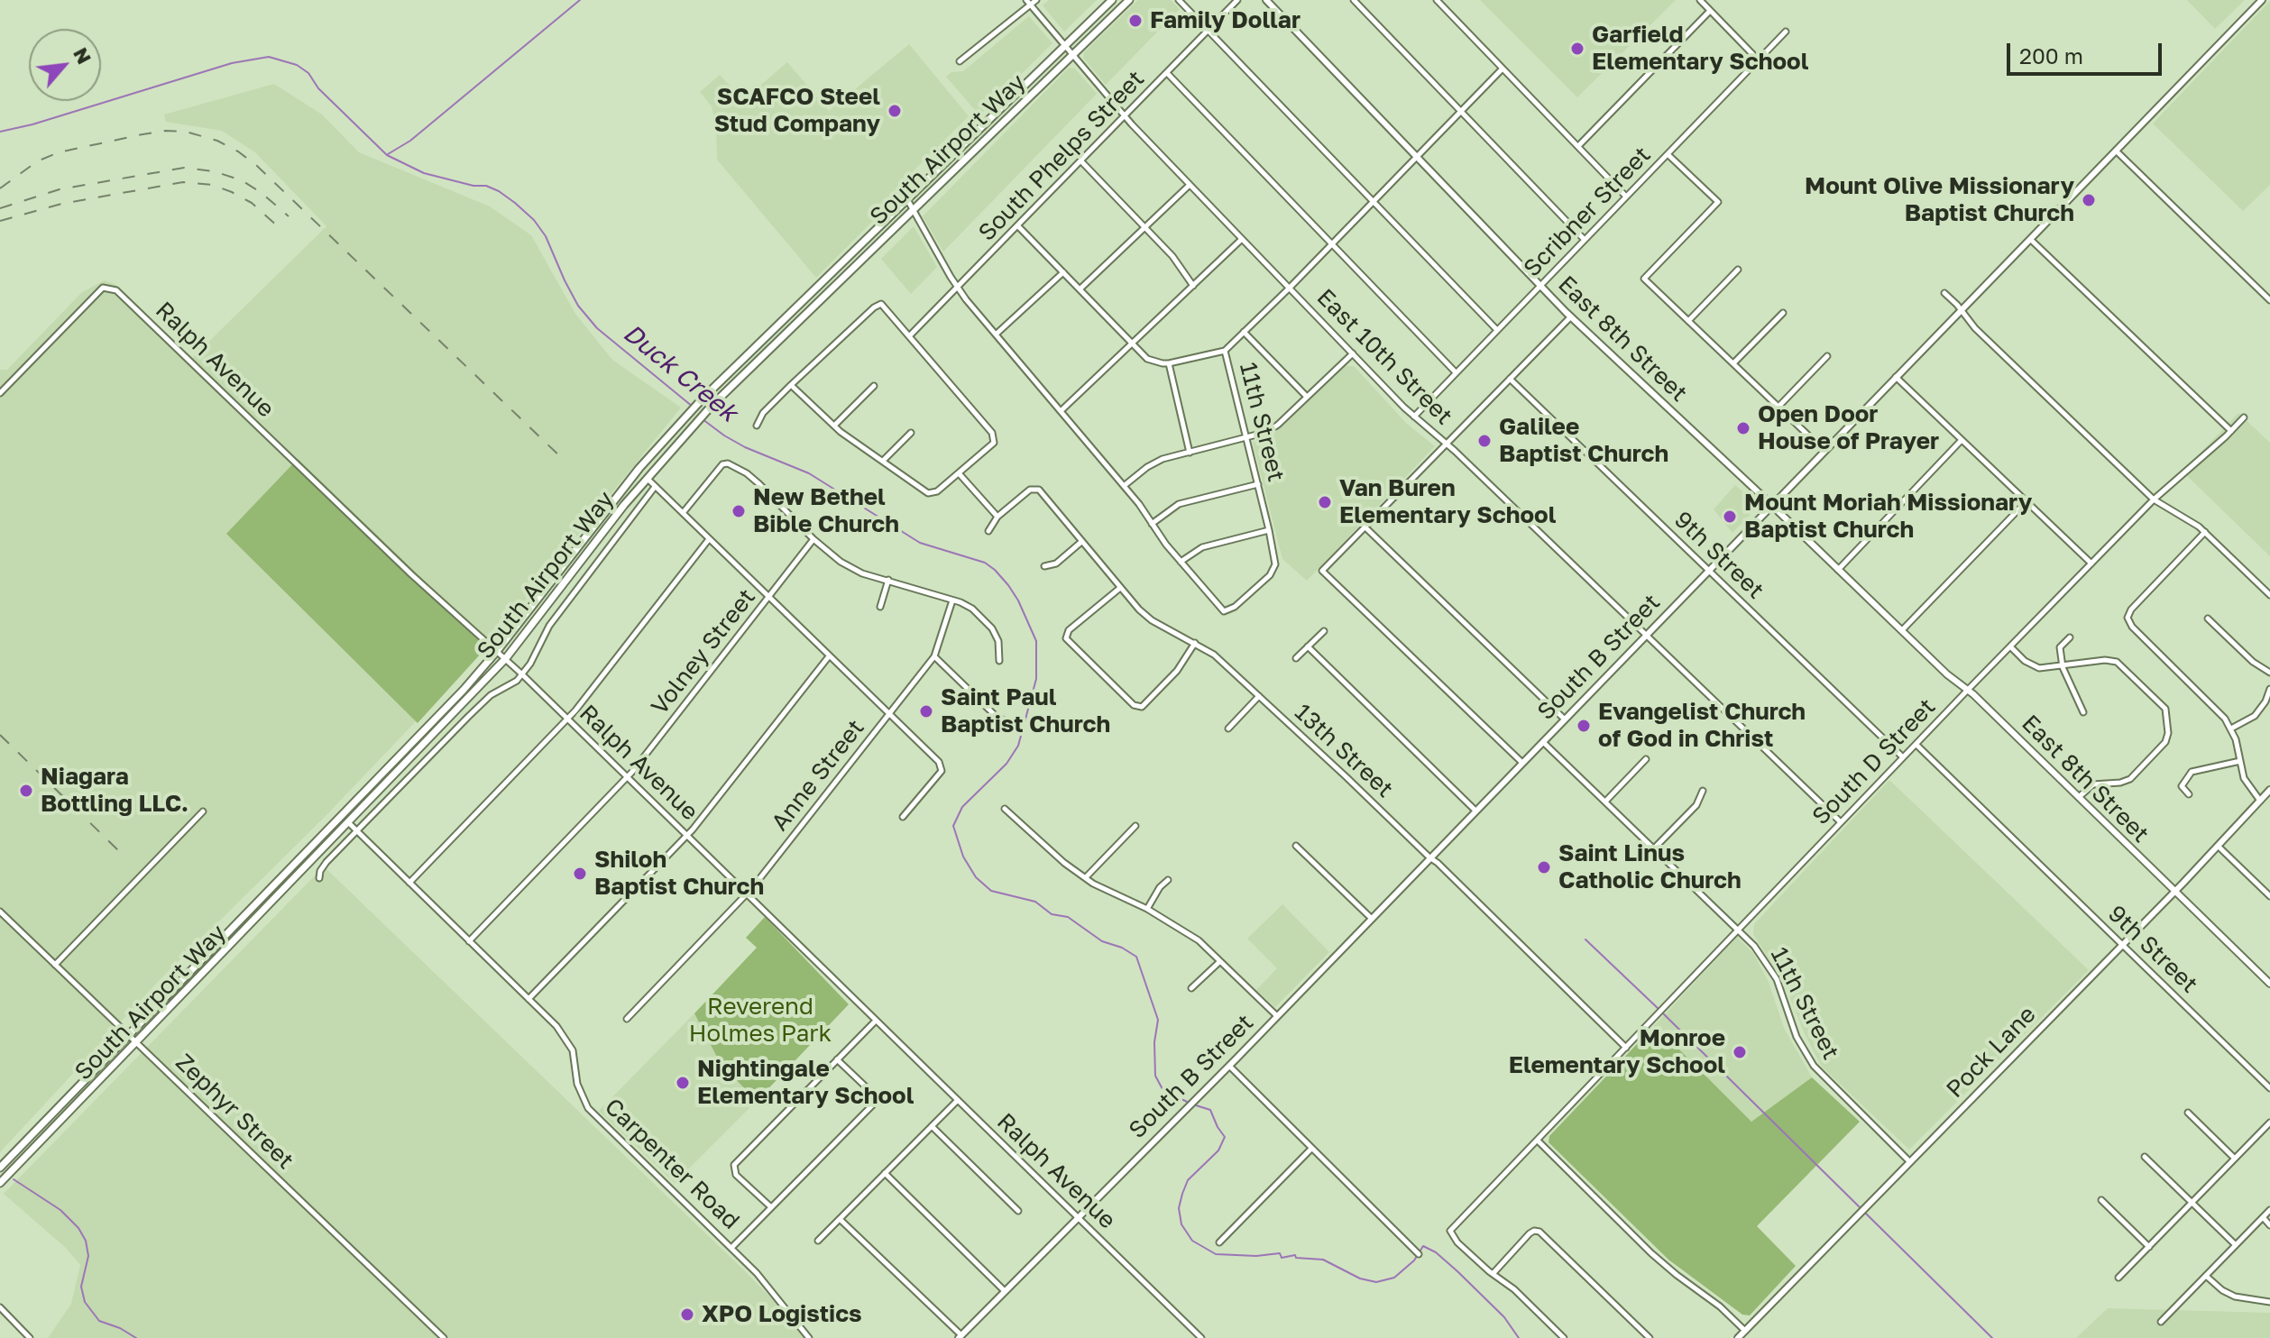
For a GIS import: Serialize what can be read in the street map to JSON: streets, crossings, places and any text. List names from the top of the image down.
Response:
{
  "streets": {
    "main road": ["South Airport Way"],
    "street": [
      "South Phelps Street",
      "Scribner Street",
      "East 8th Street",
      "East 10th Street",
      "Ralph Avenue",
      "11th Street",
      "9th Street",
      "Volney Street",
      "South B Street",
      "13th Street",
      "South D Street",
      "Anne Street",
      "Pock Lane",
      "Zephyr Street",
      "Carpenter Road"
    ]
  },
  "crossings": [
    ["South Airport Way", "East 10th Street"],
    ["South Airport Way", "Ralph Avenue"],
    ["South Airport Way", "Zephyr Street"],
    ["South Airport Way", "Carpenter Road"],
    ["South Phelps Street", "East 10th Street"],
    ["Scribner Street", "East 8th Street"],
    ["Scribner Street", "East 10th Street"],
    ["East 8th Street", "South B Street"],
    ["East 8th Street", "South D Street"],
    ["East 8th Street", "Pock Lane"],
    ["East 10th Street", "South B Street"],
    ["East 10th Street", "South D Street"],
    ["Ralph Avenue", "Volney Street"],
    ["Ralph Avenue", "South B Street"],
    ["Ralph Avenue", "Anne Street"],
    ["11th Street", "South B Street"],
    ["11th Street", "South D Street"],
    ["11th Street", "Pock Lane"],
    ["9th Street", "South B Street"],
    ["9th Street", "South D Street"],
    ["9th Street", "Pock Lane"],
    ["Volney Street", "Carpenter Road"],
    ["South B Street", "13th Street"],
    ["13th Street", "South D Street"]
  ],
  "water": ["Duck Creek"],
  "parks": ["Reverend Holmes Park"],
  "places": [
    "Family Dollar",
    "Garfield Elementary School",
    "SCAFCO Steel Stud Company",
    "Mount Olive Missionary Baptist Church",
    "Open Door House of Prayer",
    "Galilee Baptist Church",
    "Van Buren Elementary School",
    "New Bethel Bible Church",
    "Mount Moriah Missionary Baptist Church",
    "Saint Paul Baptist Church",
    "Evangelist Church of God in Christ",
    "Niagara Bottling LLC.",
    "Saint Linus Catholic Church",
    "Shiloh Baptist Church",
    "Monroe Elementary School",
    "Nightingale Elementary School",
    "XPO Logistics"
  ],
  "scale_bar": "200 m",
  "north": "top right"
}
